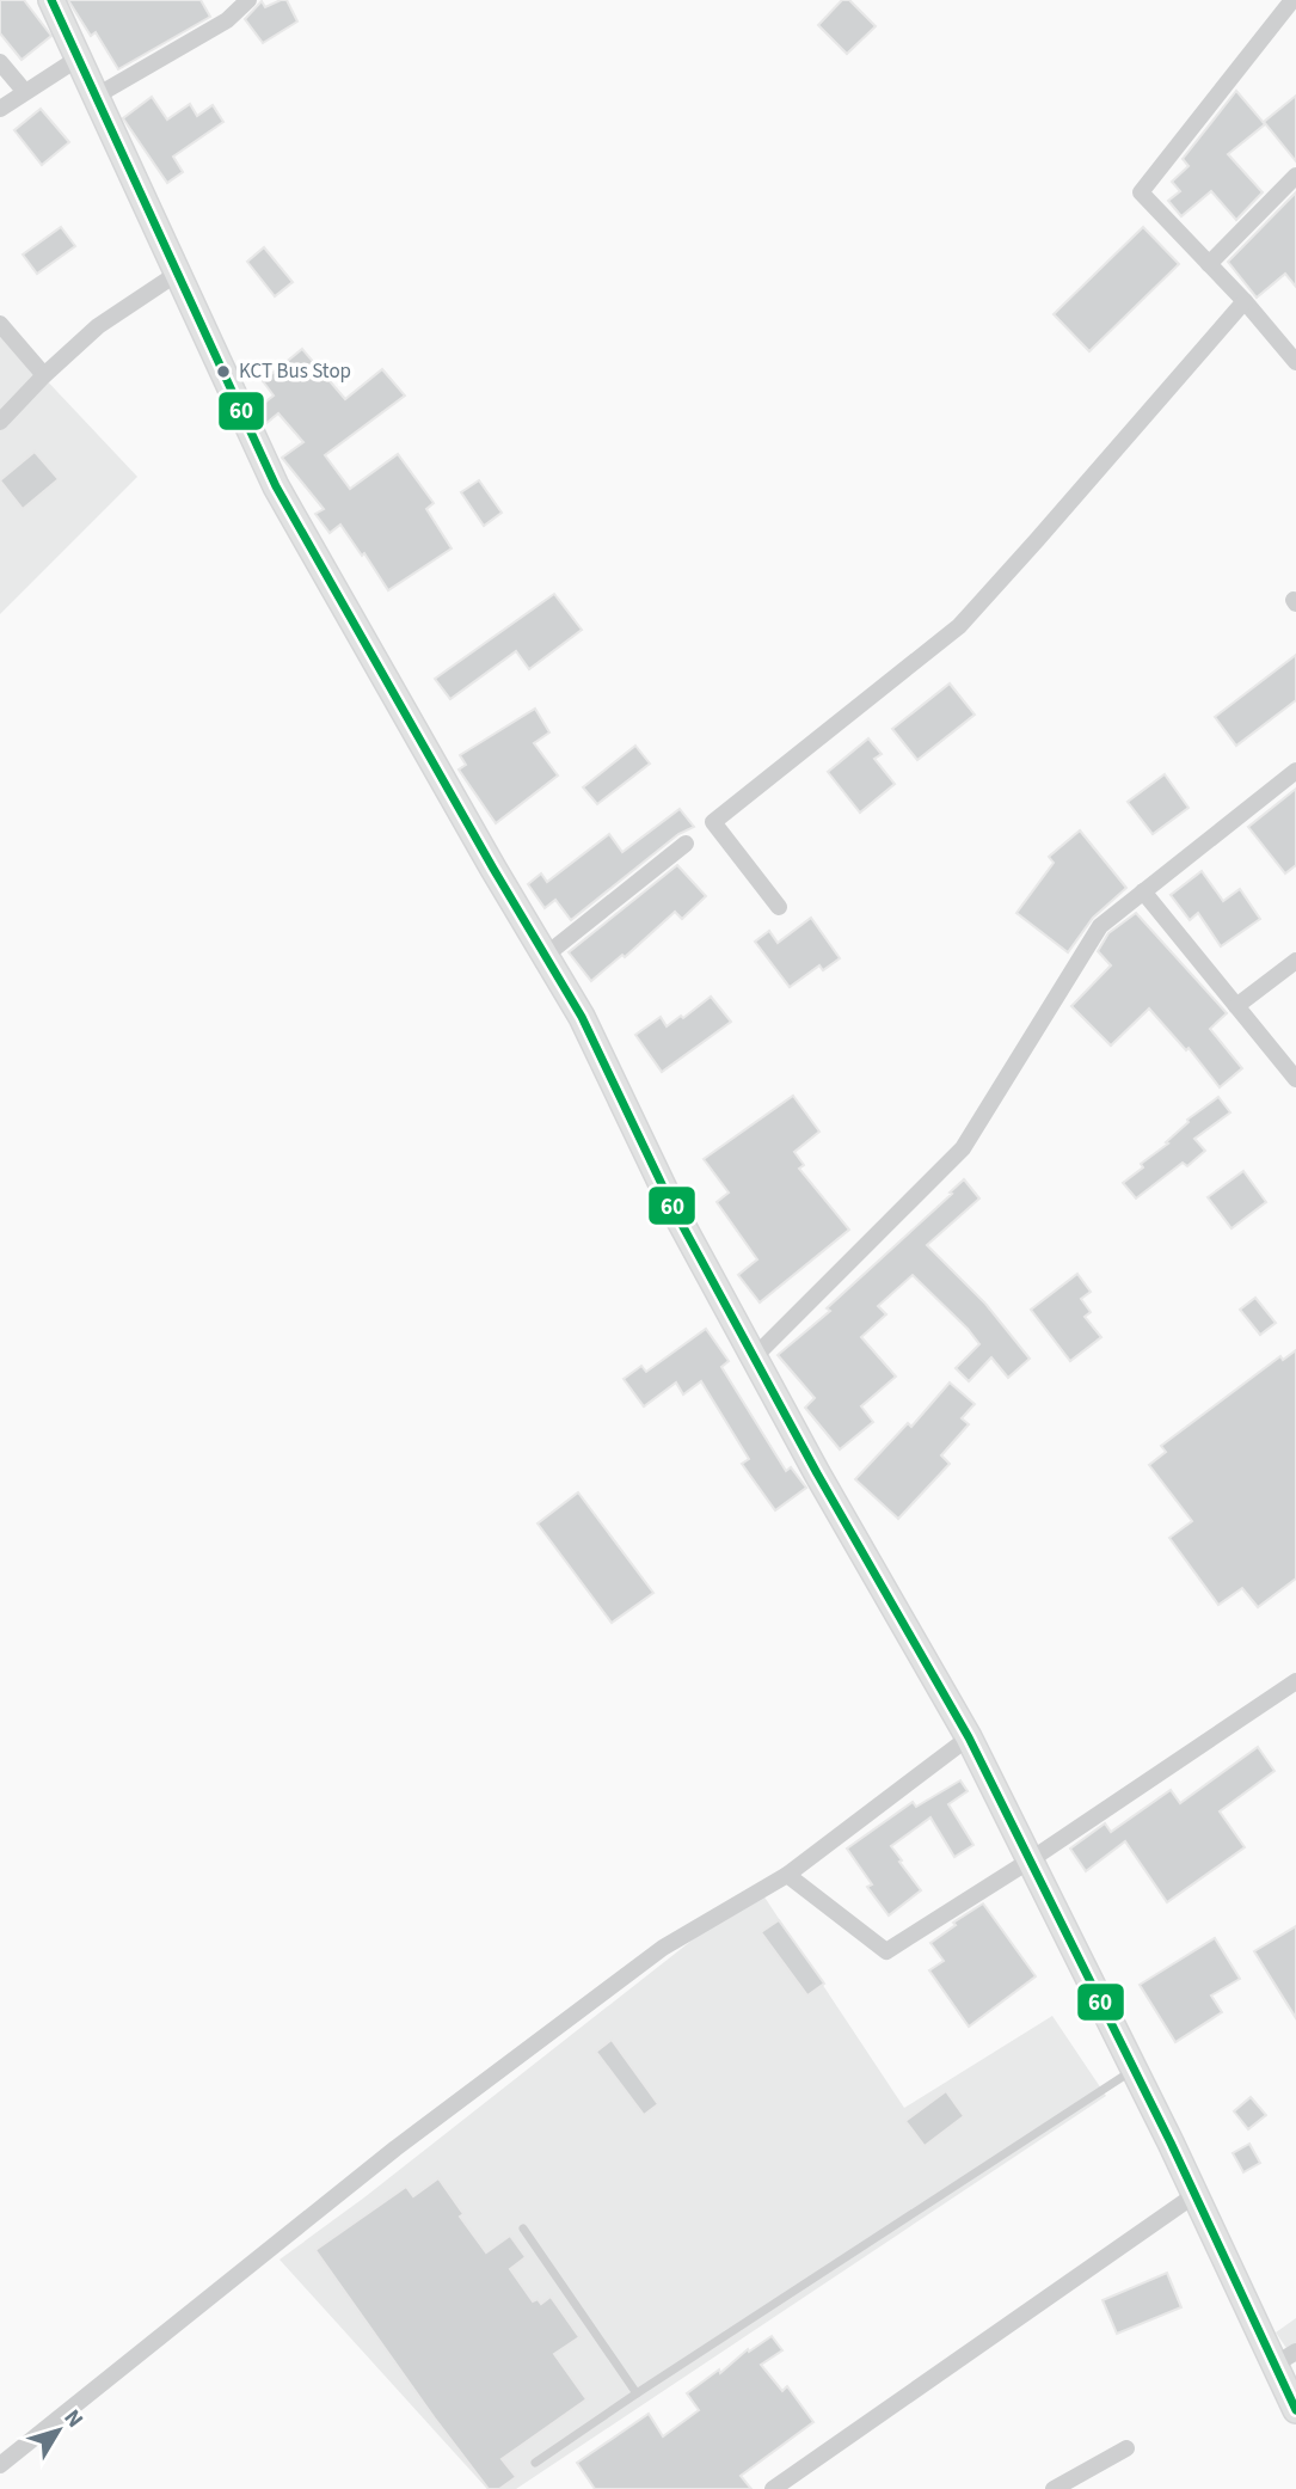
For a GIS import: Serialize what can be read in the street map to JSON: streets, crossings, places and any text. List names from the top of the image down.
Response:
{
  "places": ["KCT Bus Stop"],
  "lines": ["transit line 60"],
  "north": "top right"
}
